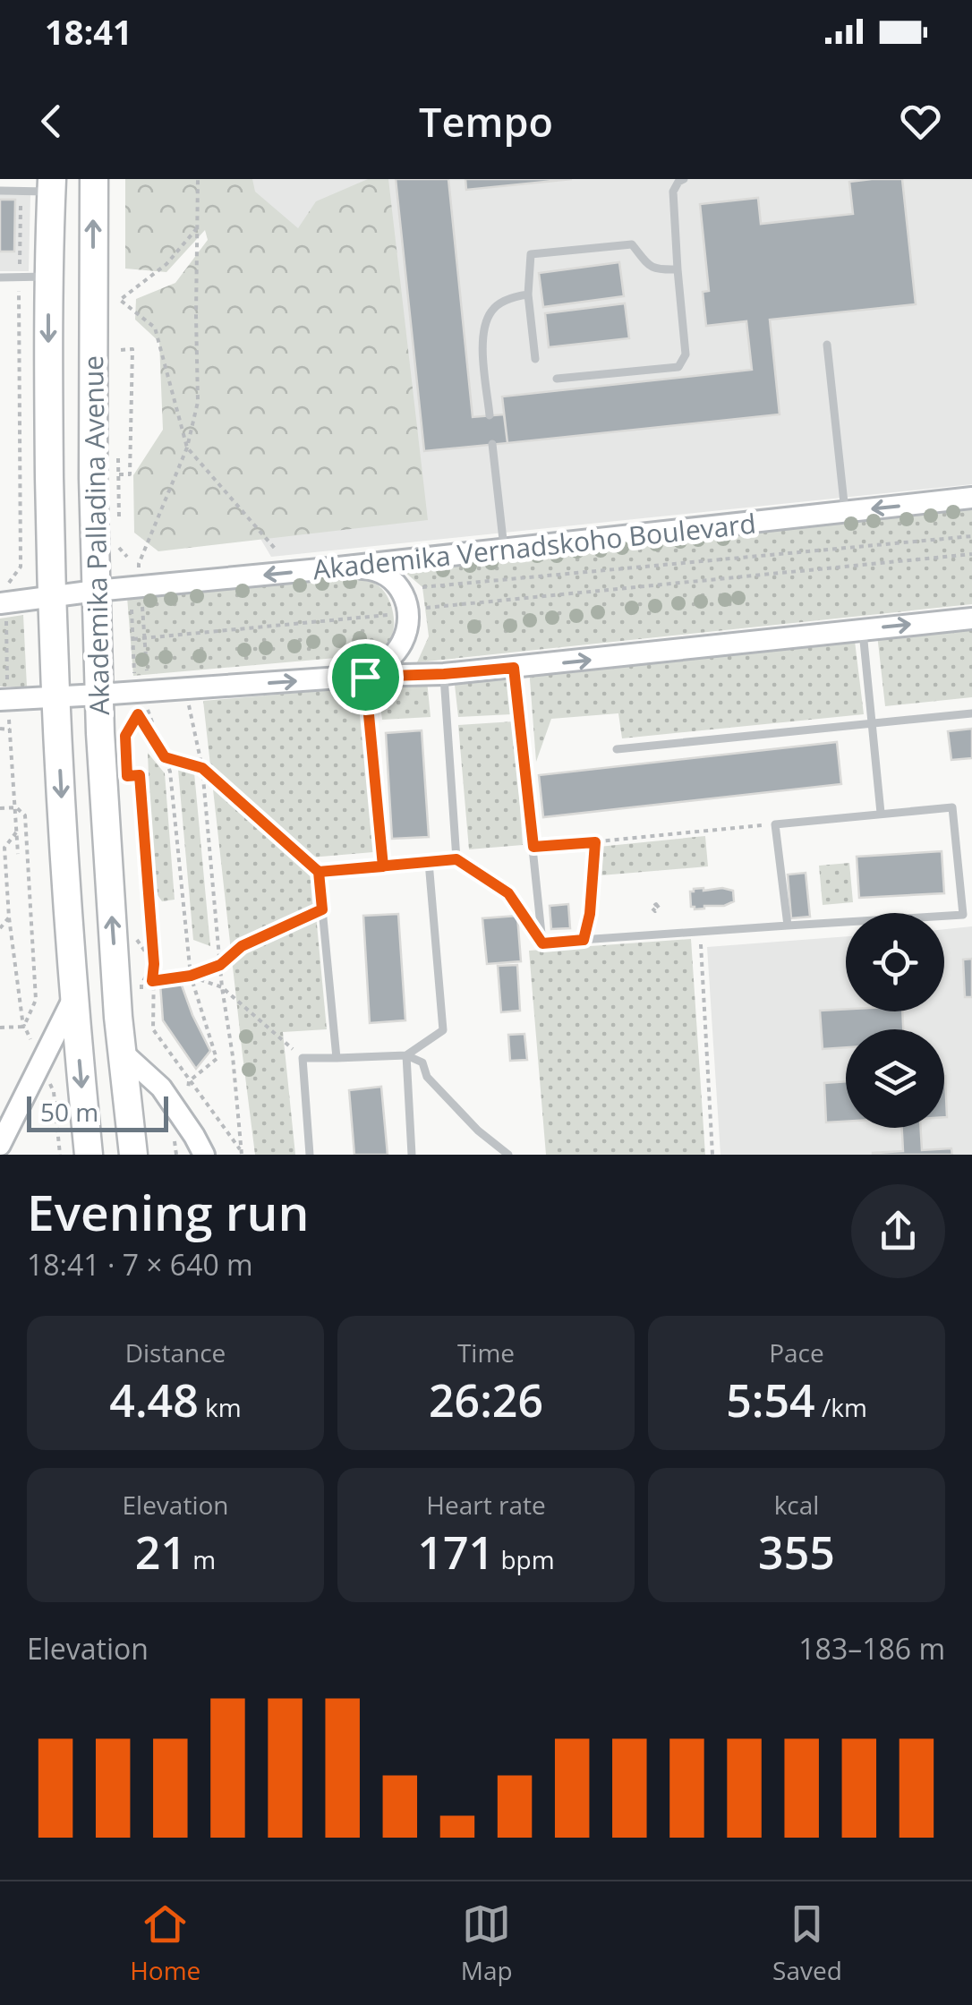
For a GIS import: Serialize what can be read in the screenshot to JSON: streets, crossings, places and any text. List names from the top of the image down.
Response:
{
  "streets": {
    "highway": ["Akademika Palladina Avenue"],
    "main road": ["Akademika Vernadskoho Boulevard"]
  },
  "crossings": [
    ["Akademika Palladina Avenue", "Akademika Vernadskoho Boulevard"]
  ],
  "scale_bar": "50 m",
  "page": {
    "status": "18:41",
    "header": "Tempo",
    "scale": "50 m",
    "heading": ["Evening run", "18:41 · 7 × 640 m"],
    "stats": [
      ["Distance", "4.48 km"],
      ["Time", "26:26"],
      ["Pace", "5:54 /km"],
      ["Elevation", "21 m"],
      ["Heart rate", "171 bpm"],
      ["kcal", "355"]
    ],
    "chart": ["Elevation", "183–186 m"],
    "tabs": ["Home", "Map", "Saved"]
  }
}
